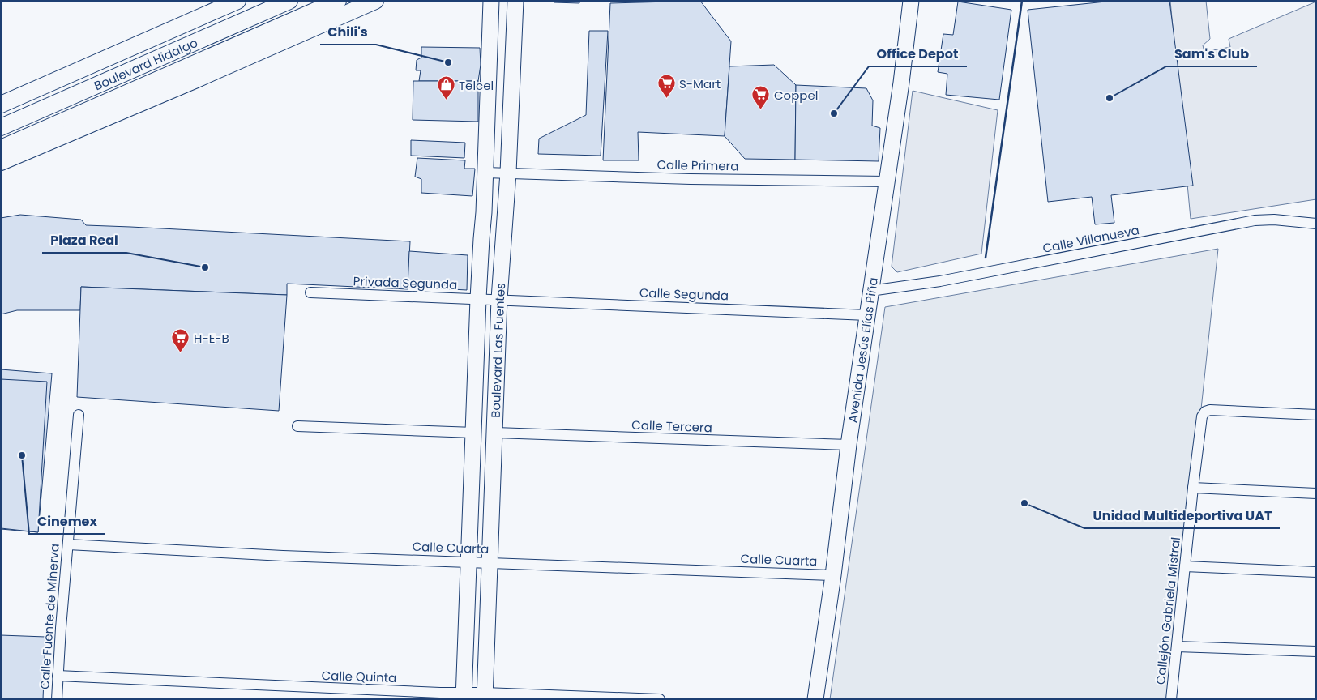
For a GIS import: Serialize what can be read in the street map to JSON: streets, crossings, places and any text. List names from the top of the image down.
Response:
{
  "streets": {
    "main road": ["Boulevard Hidalgo"],
    "street": [
      "Calle Primera",
      "Calle Villanueva",
      "Privada Segunda",
      "Calle Segunda",
      "Boulevard Las Fuentes",
      "Avenida Jesús Elías Piña",
      "Calle Tercera",
      "Calle Cuarta",
      "Callejón Gabriela Mistral",
      "Calle Fuente de Minerva",
      "Calle Quinta"
    ]
  },
  "crossings": [
    ["Calle Primera", "Boulevard Las Fuentes"],
    ["Calle Primera", "Avenida Jesús Elías Piña"],
    ["Calle Villanueva", "Avenida Jesús Elías Piña"],
    ["Privada Segunda", "Calle Segunda"],
    ["Privada Segunda", "Boulevard Las Fuentes"],
    ["Calle Segunda", "Boulevard Las Fuentes"],
    ["Calle Segunda", "Avenida Jesús Elías Piña"],
    ["Boulevard Las Fuentes", "Calle Tercera"],
    ["Boulevard Las Fuentes", "Calle Cuarta"],
    ["Boulevard Las Fuentes", "Calle Quinta"],
    ["Avenida Jesús Elías Piña", "Calle Tercera"],
    ["Avenida Jesús Elías Piña", "Calle Cuarta"],
    ["Calle Cuarta", "Calle Fuente de Minerva"],
    ["Calle Fuente de Minerva", "Calle Quinta"]
  ],
  "places": {
    "other": [
      "Chili's",
      "Sam's Club",
      "Office Depot",
      "Plaza Real",
      "Cinemex",
      "Unidad Multideportiva UAT"
    ],
    "supermarket": ["S-Mart", "Coppel", "H-E-B"],
    "shop": ["Telcel"]
  }
}
